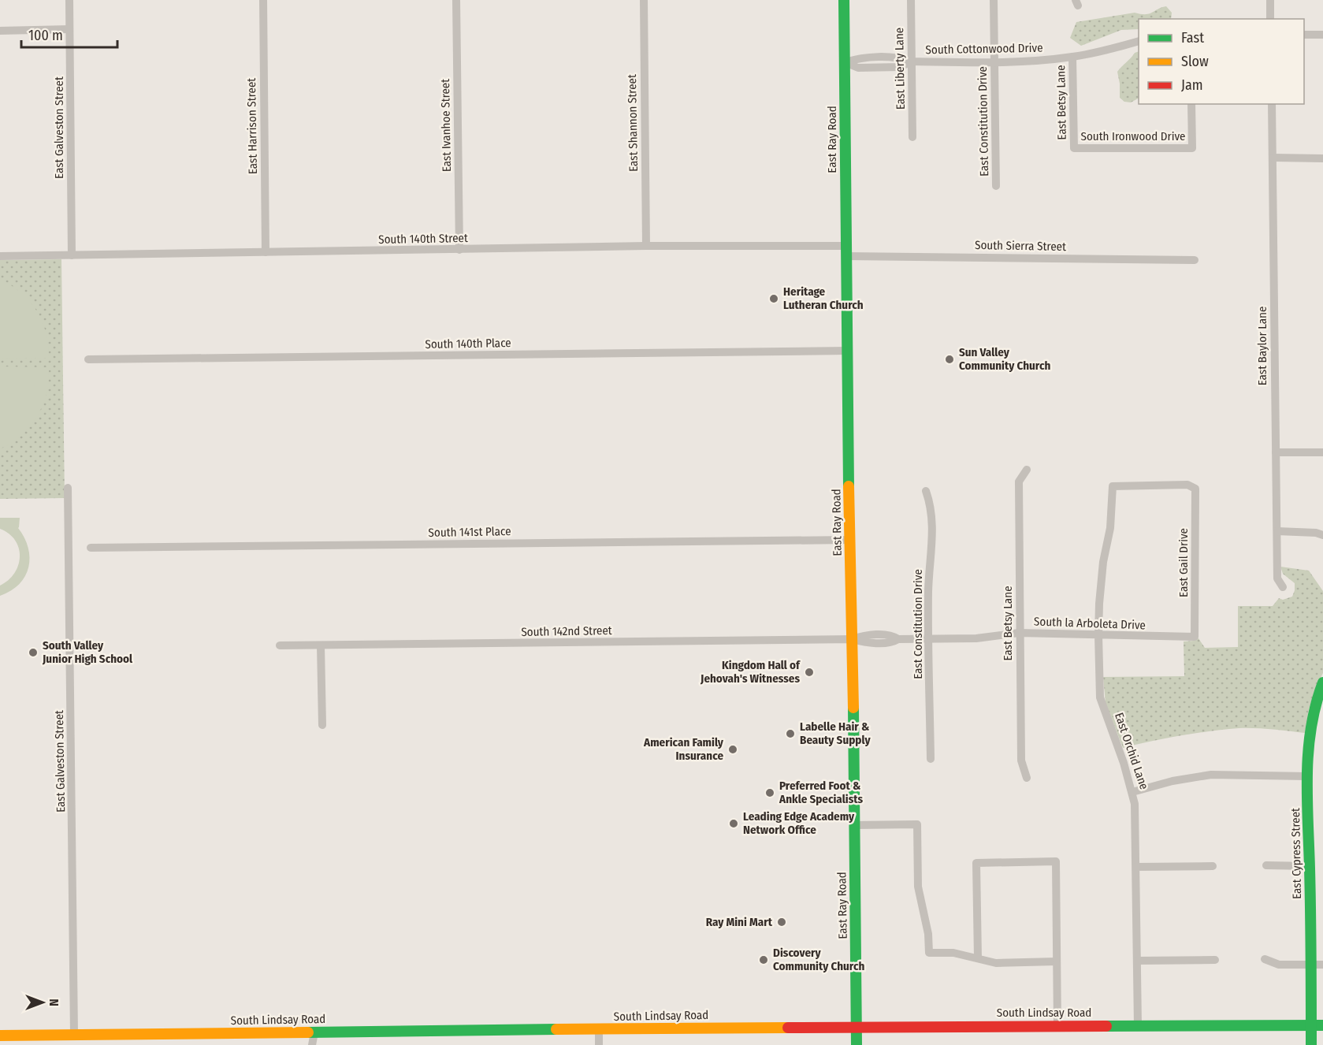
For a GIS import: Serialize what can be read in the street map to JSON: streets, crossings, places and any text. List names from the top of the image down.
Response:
{
  "streets": {
    "main road": ["East Ray Road", "East Cypress Street", "South Lindsay Road"],
    "street": [
      "South Cottonwood Drive",
      "East Liberty Lane",
      "East Betsy Lane",
      "East Constitution Drive",
      "East Shannon Street",
      "East Ivanhoe Street",
      "East Harrison Street",
      "East Galveston Street",
      "South Ironwood Drive",
      "South 140th Street",
      "South Sierra Street",
      "South 140th Place",
      "East Baylor Lane",
      "South 141st Place",
      "East Gail Drive",
      "South la Arboleta Drive",
      "South 142nd Street",
      "East Orchid Lane"
    ]
  },
  "crossings": [
    ["South Cottonwood Drive", "East Liberty Lane"],
    ["South Cottonwood Drive", "East Betsy Lane"],
    ["South Cottonwood Drive", "East Constitution Drive"],
    ["South Cottonwood Drive", "East Ray Road"],
    ["East Betsy Lane", "South Ironwood Drive"],
    ["East Betsy Lane", "South la Arboleta Drive"],
    ["East Constitution Drive", "South la Arboleta Drive"],
    ["East Shannon Street", "South 140th Street"],
    ["East Ivanhoe Street", "South 140th Street"],
    ["East Harrison Street", "South 140th Street"],
    ["East Galveston Street", "South 140th Street"],
    ["East Galveston Street", "South Lindsay Road"],
    ["East Ray Road", "South 140th Street"],
    ["East Ray Road", "South Sierra Street"],
    ["East Ray Road", "South 140th Place"],
    ["East Ray Road", "South 141st Place"],
    ["East Ray Road", "South la Arboleta Drive"],
    ["East Ray Road", "South 142nd Street"],
    ["East Ray Road", "South Lindsay Road"],
    ["South 140th Street", "South Sierra Street"],
    ["East Gail Drive", "South la Arboleta Drive"],
    ["East Gail Drive", "East Orchid Lane"],
    ["South la Arboleta Drive", "South 142nd Street"],
    ["South la Arboleta Drive", "East Orchid Lane"],
    ["East Orchid Lane", "South Lindsay Road"],
    ["East Cypress Street", "South Lindsay Road"]
  ],
  "places": [
    "Heritage Lutheran Church",
    "Sun Valley Community Church",
    "South Valley Junior High School",
    "Kingdom Hall of Jehovah's Witnesses",
    "Labelle Hair & Beauty Supply",
    "American Family Insurance",
    "Preferred Foot & Ankle Specialists",
    "Leading Edge Academy Network Office",
    "Ray Mini Mart",
    "Discovery Community Church"
  ],
  "legend": ["Fast", "Slow", "Jam"],
  "scale_bar": "100 m",
  "north": "right"
}
